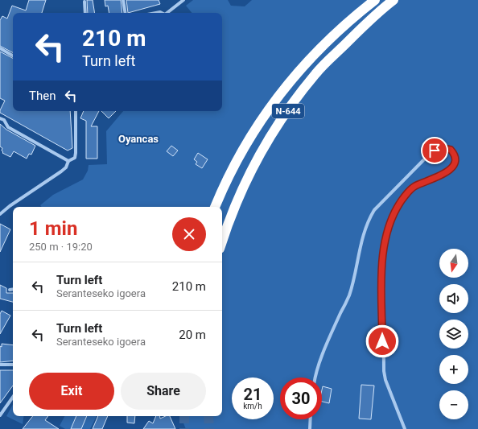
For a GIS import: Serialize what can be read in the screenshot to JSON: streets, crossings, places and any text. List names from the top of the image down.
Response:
{
  "streets": {
    "highway": ["N-644"]
  },
  "districts": ["Oyancas"],
  "north": "bottom",
  "page": {
    "turn": ["210 m", "Turn left"],
    "then": "Then",
    "heading": ["1 min", "250 m · 19:20"],
    "map_buttons": ["+", "−"],
    "list": [
      {
        "name": "Turn left",
        "note": "Seranteseko igoera",
        "value": "210 m"
      },
      {
        "name": "Turn left",
        "note": "Seranteseko igoera",
        "value": "20 m"
      }
    ],
    "buttons": ["Exit", "Share"],
    "speed": "21 km/h",
    "limit": "30"
  }
}
